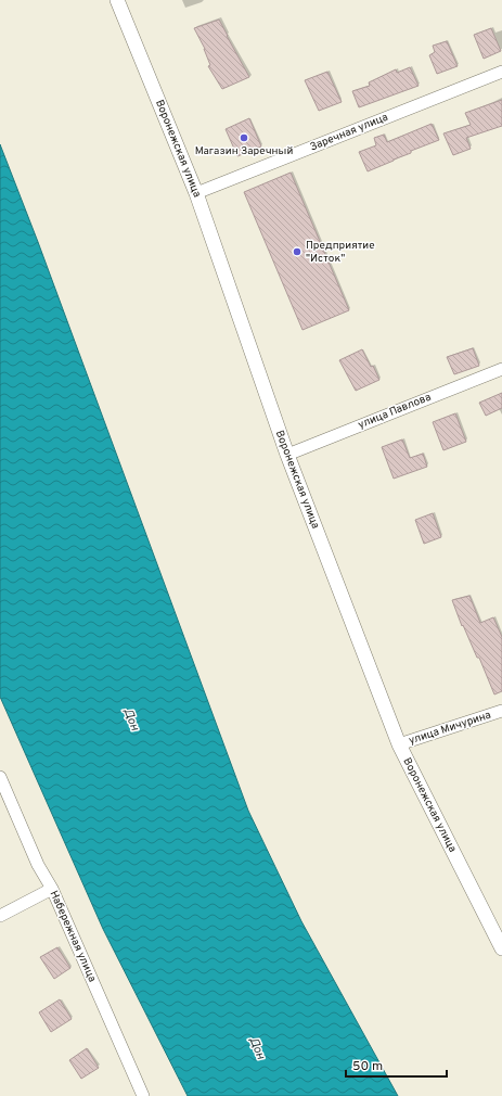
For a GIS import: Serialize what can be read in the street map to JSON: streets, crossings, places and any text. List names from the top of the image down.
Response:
{
  "streets": {
    "street": [
      "Заречная улица",
      "Воронежская улица",
      "улица Павлова",
      "улица Мичурина",
      "Набережная улица"
    ]
  },
  "crossings": [
    ["Заречная улица", "Воронежская улица"],
    ["Воронежская улица", "улица Павлова"],
    ["Воронежская улица", "улица Мичурина"]
  ],
  "water": ["Дон"],
  "places": ["Магазин Заречный", "Предприятие \"Исток\""],
  "scale_bar": "50 m"
}
